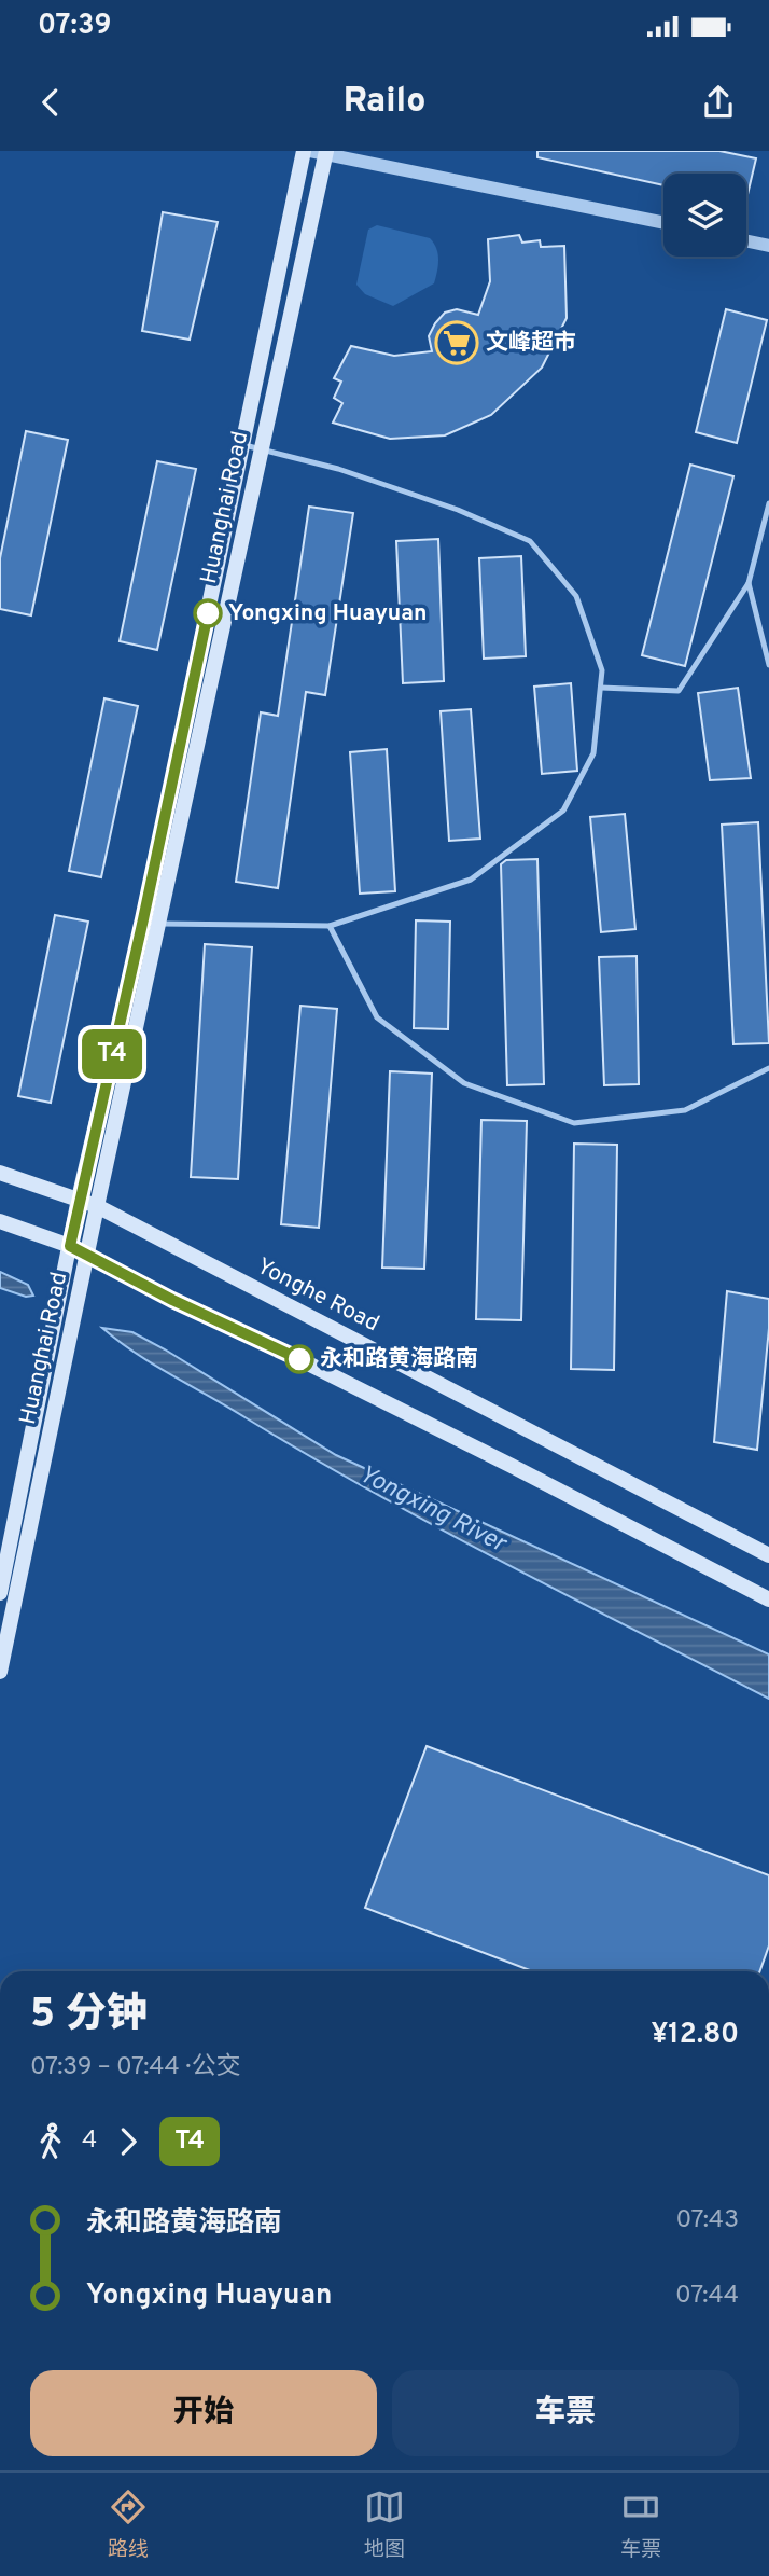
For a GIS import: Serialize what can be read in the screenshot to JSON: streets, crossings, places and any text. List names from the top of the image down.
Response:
{
  "streets": {
    "main road": ["Huanghai Road", "Yonghe Road"]
  },
  "crossings": [
    ["Huanghai Road", "Yonghe Road"]
  ],
  "water": ["Yongxing River"],
  "places": {
    "supermarket": ["文峰超市"],
    "other": ["Yongxing Huayuan", "永和路黄海路南"]
  },
  "lines": ["bus line T4"],
  "page": {
    "status": "07:39",
    "header": "Railo",
    "on_map": "T4",
    "heading": ["5 分钟", "07:39 – 07:44 · 公交", "¥12.80"],
    "legs": ["4", "T4"],
    "list": [
      {
        "name": "永和路黄海路南",
        "value": "07:43"
      },
      {
        "name": "Yongxing Huayuan",
        "value": "07:44"
      }
    ],
    "buttons": ["开始", "车票"],
    "tabs": ["路线", "地图", "车票"]
  }
}
